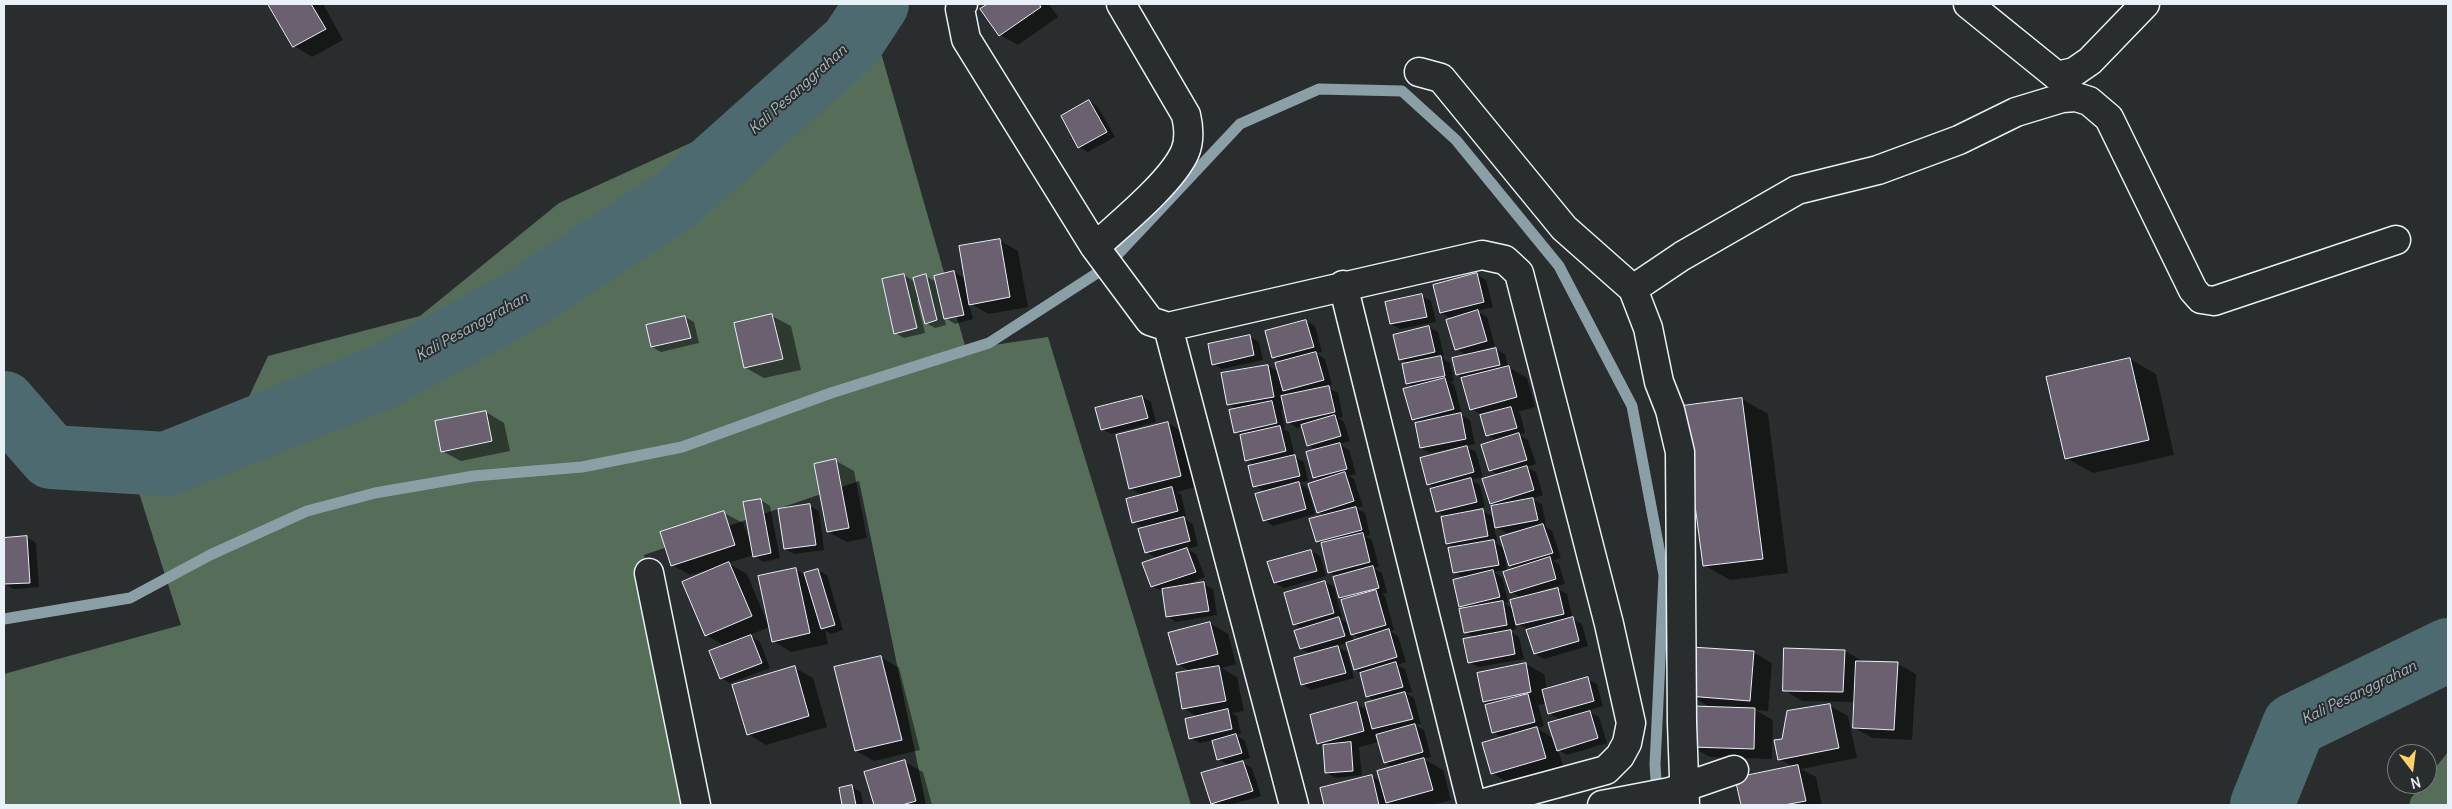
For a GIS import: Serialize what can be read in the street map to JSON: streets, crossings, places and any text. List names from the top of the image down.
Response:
{
  "water": ["Kali Pesanggrahan"],
  "north": "bottom"
}
